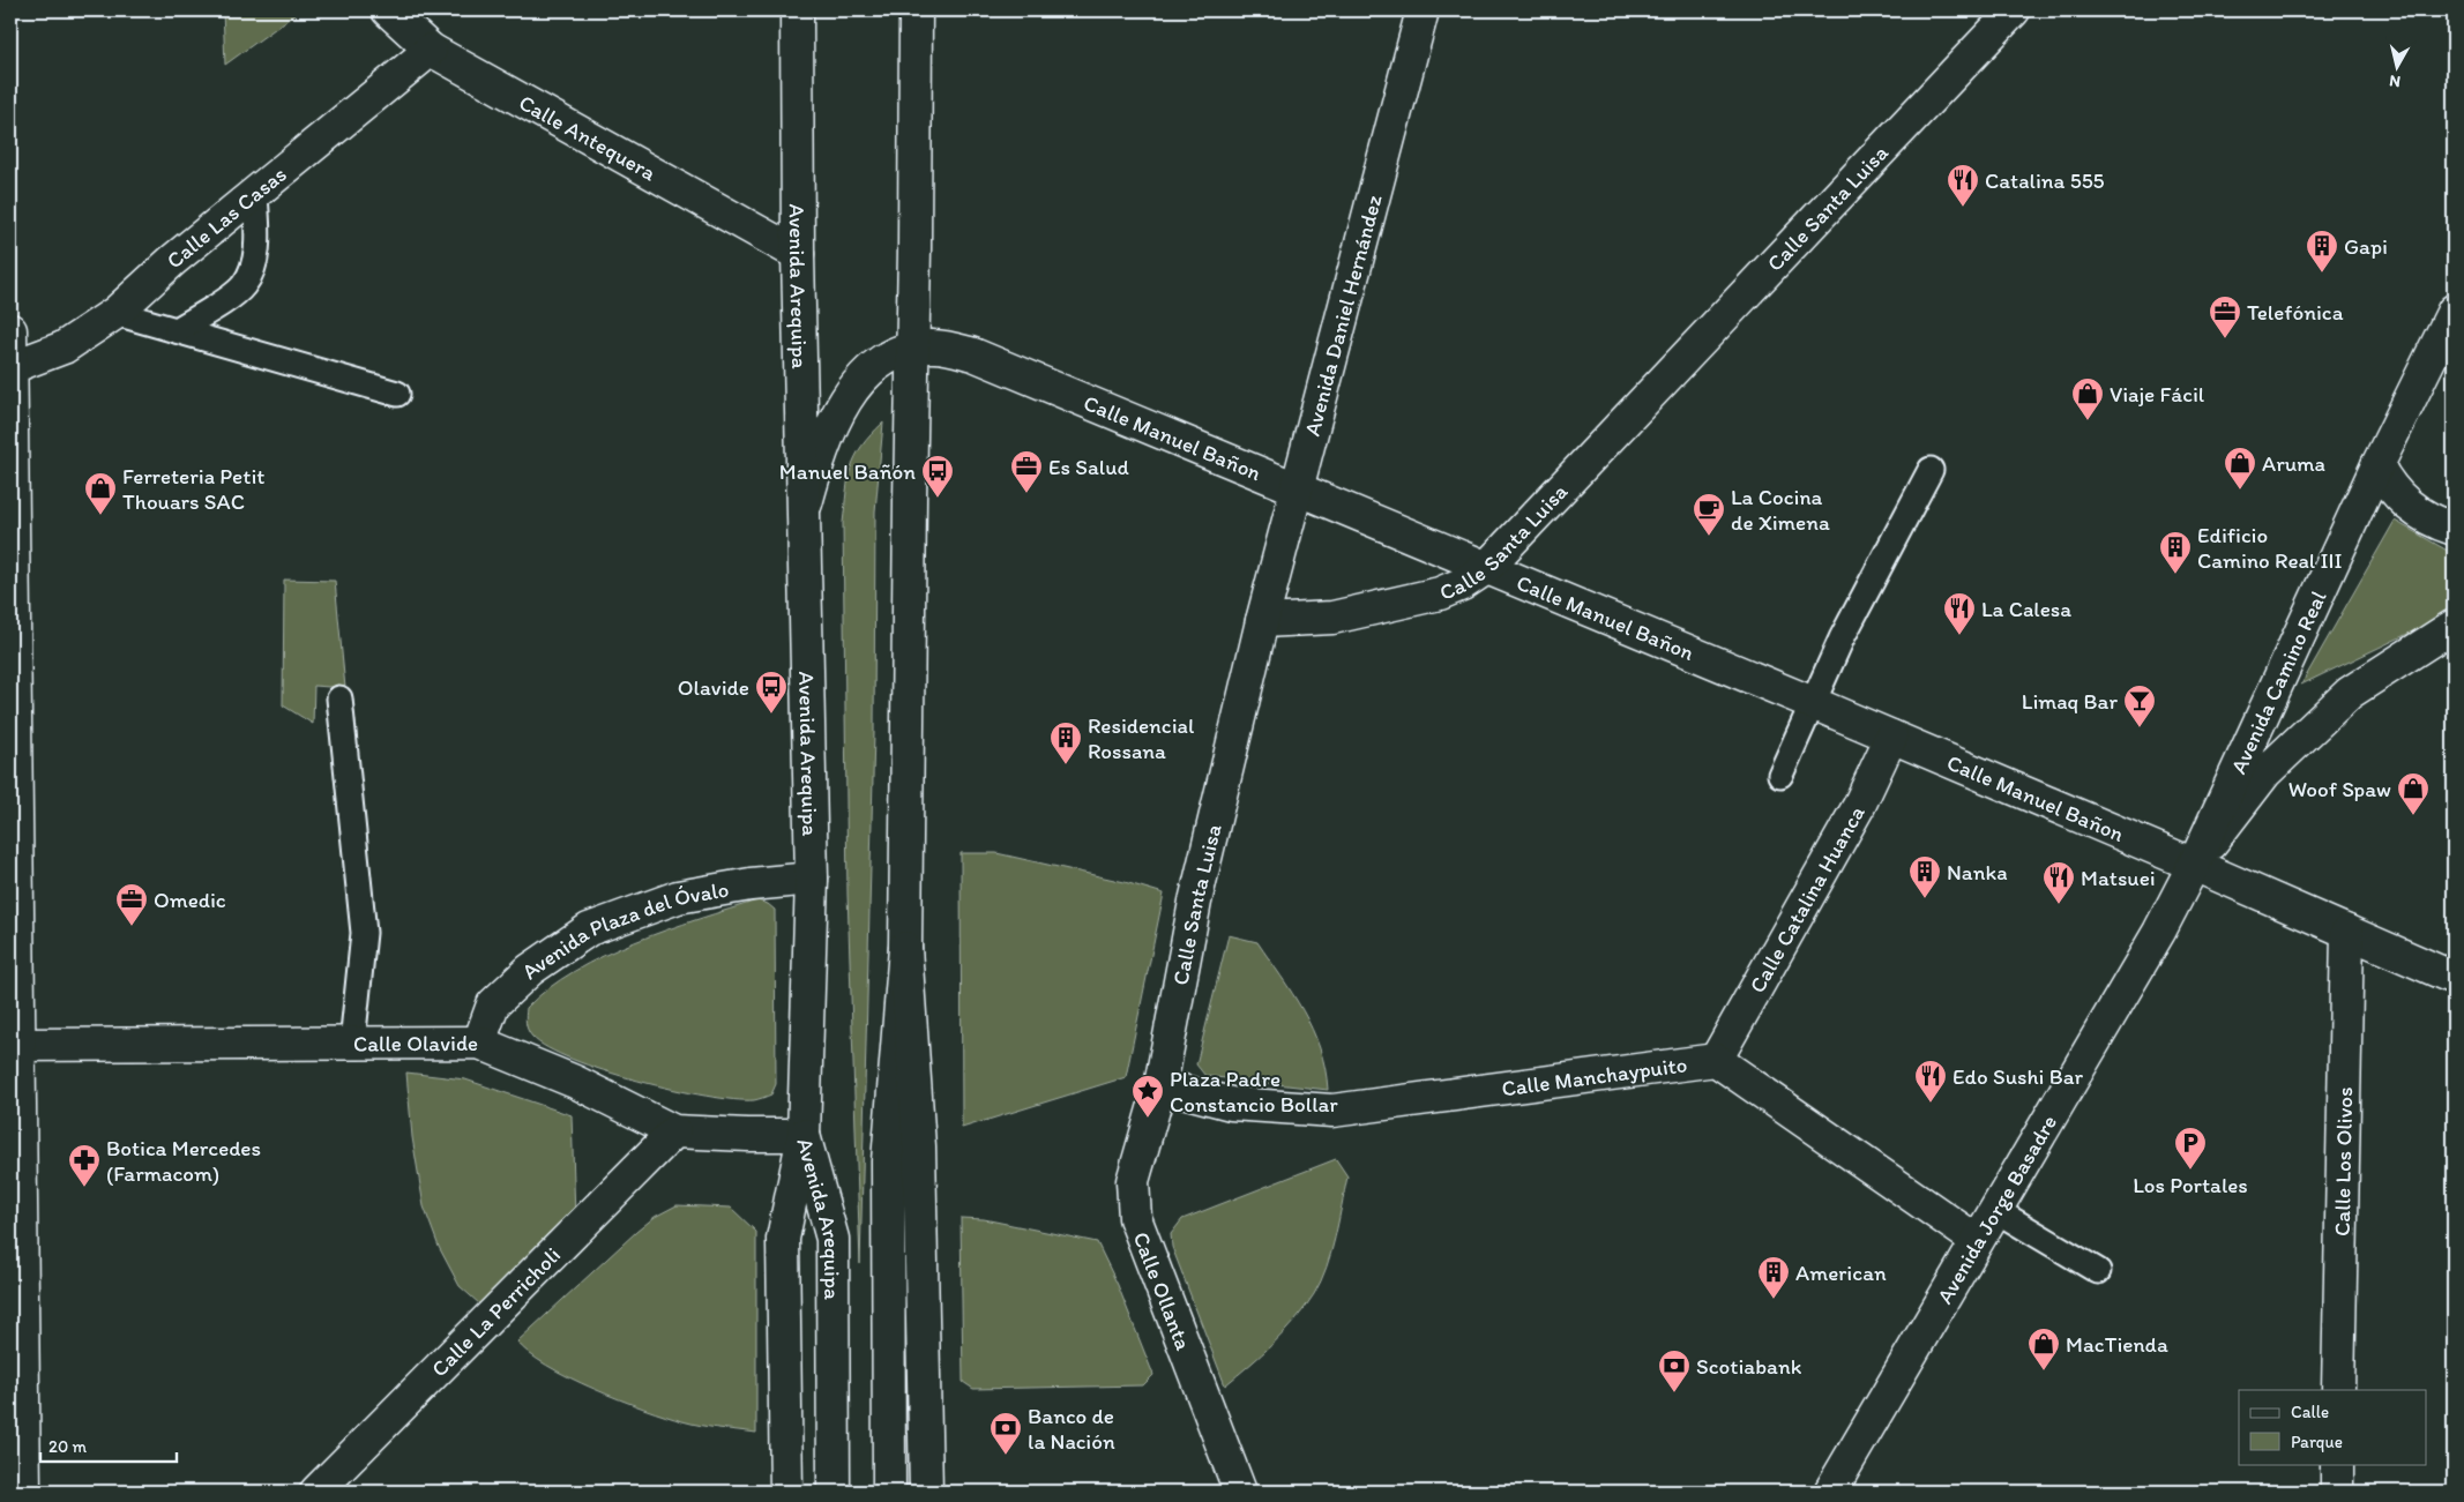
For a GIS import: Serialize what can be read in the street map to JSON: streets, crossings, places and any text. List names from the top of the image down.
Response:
{
  "streets": {
    "street": [
      "Calle Antequera",
      "Calle Santa Luisa",
      "Calle Las Casas",
      "Avenida Arequipa",
      "Avenida Daniel Hernández",
      "Calle Manuel Bañon",
      "Avenida Camino Real",
      "Calle Catalina Huanca",
      "Avenida Plaza del Óvalo",
      "Calle Olavide",
      "Calle Manchaypuito",
      "Calle Los Olivos",
      "Avenida Jorge Basadre",
      "Calle Ollanta",
      "Calle La Perricholi"
    ]
  },
  "crossings": [
    ["Calle Antequera", "Calle Las Casas"],
    ["Calle Antequera", "Avenida Arequipa"],
    ["Calle Santa Luisa", "Avenida Daniel Hernández"],
    ["Calle Santa Luisa", "Calle Manuel Bañon"],
    ["Calle Santa Luisa", "Calle Manchaypuito"],
    ["Calle Santa Luisa", "Calle Ollanta"],
    ["Avenida Arequipa", "Calle Manuel Bañon"],
    ["Avenida Arequipa", "Avenida Plaza del Óvalo"],
    ["Avenida Arequipa", "Calle Olavide"],
    ["Avenida Daniel Hernández", "Calle Manuel Bañon"],
    ["Calle Manuel Bañon", "Avenida Camino Real"],
    ["Calle Manuel Bañon", "Calle Catalina Huanca"],
    ["Calle Manuel Bañon", "Calle Los Olivos"],
    ["Calle Manuel Bañon", "Avenida Jorge Basadre"],
    ["Avenida Camino Real", "Avenida Jorge Basadre"],
    ["Calle Catalina Huanca", "Calle Manchaypuito"],
    ["Avenida Plaza del Óvalo", "Calle Olavide"],
    ["Calle Olavide", "Calle La Perricholi"],
    ["Calle Manchaypuito", "Avenida Jorge Basadre"],
    ["Calle Manchaypuito", "Calle Ollanta"]
  ],
  "places": {
    "restaurant": [
      "Catalina 555",
      "La Calesa",
      "Matsuei",
      "Edo Sushi Bar"
    ],
    "building": [
      "Gapi",
      "Edificio Camino Real III",
      "Residencial Rossana",
      "Nanka",
      "American"
    ],
    "office": ["Telefónica", "Es Salud", "Omedic"],
    "shop": [
      "Viaje Fácil",
      "Aruma",
      "Ferreteria Petit Thouars SAC",
      "Woof Spaw",
      "MacTienda"
    ],
    "bus stop": ["Manuel Bañón", "Olavide"],
    "cafe": ["La Cocina de Ximena"],
    "bar": ["Limaq Bar"],
    "place": ["Plaza Padre Constancio Bollar"],
    "parking": ["Los Portales"],
    "pharmacy": ["Botica Mercedes (Farmacom)"],
    "bank": ["Scotiabank", "Banco de la Nación"]
  },
  "legend": ["Calle", "Parque"],
  "scale_bar": "20 m",
  "north": "bottom"
}
